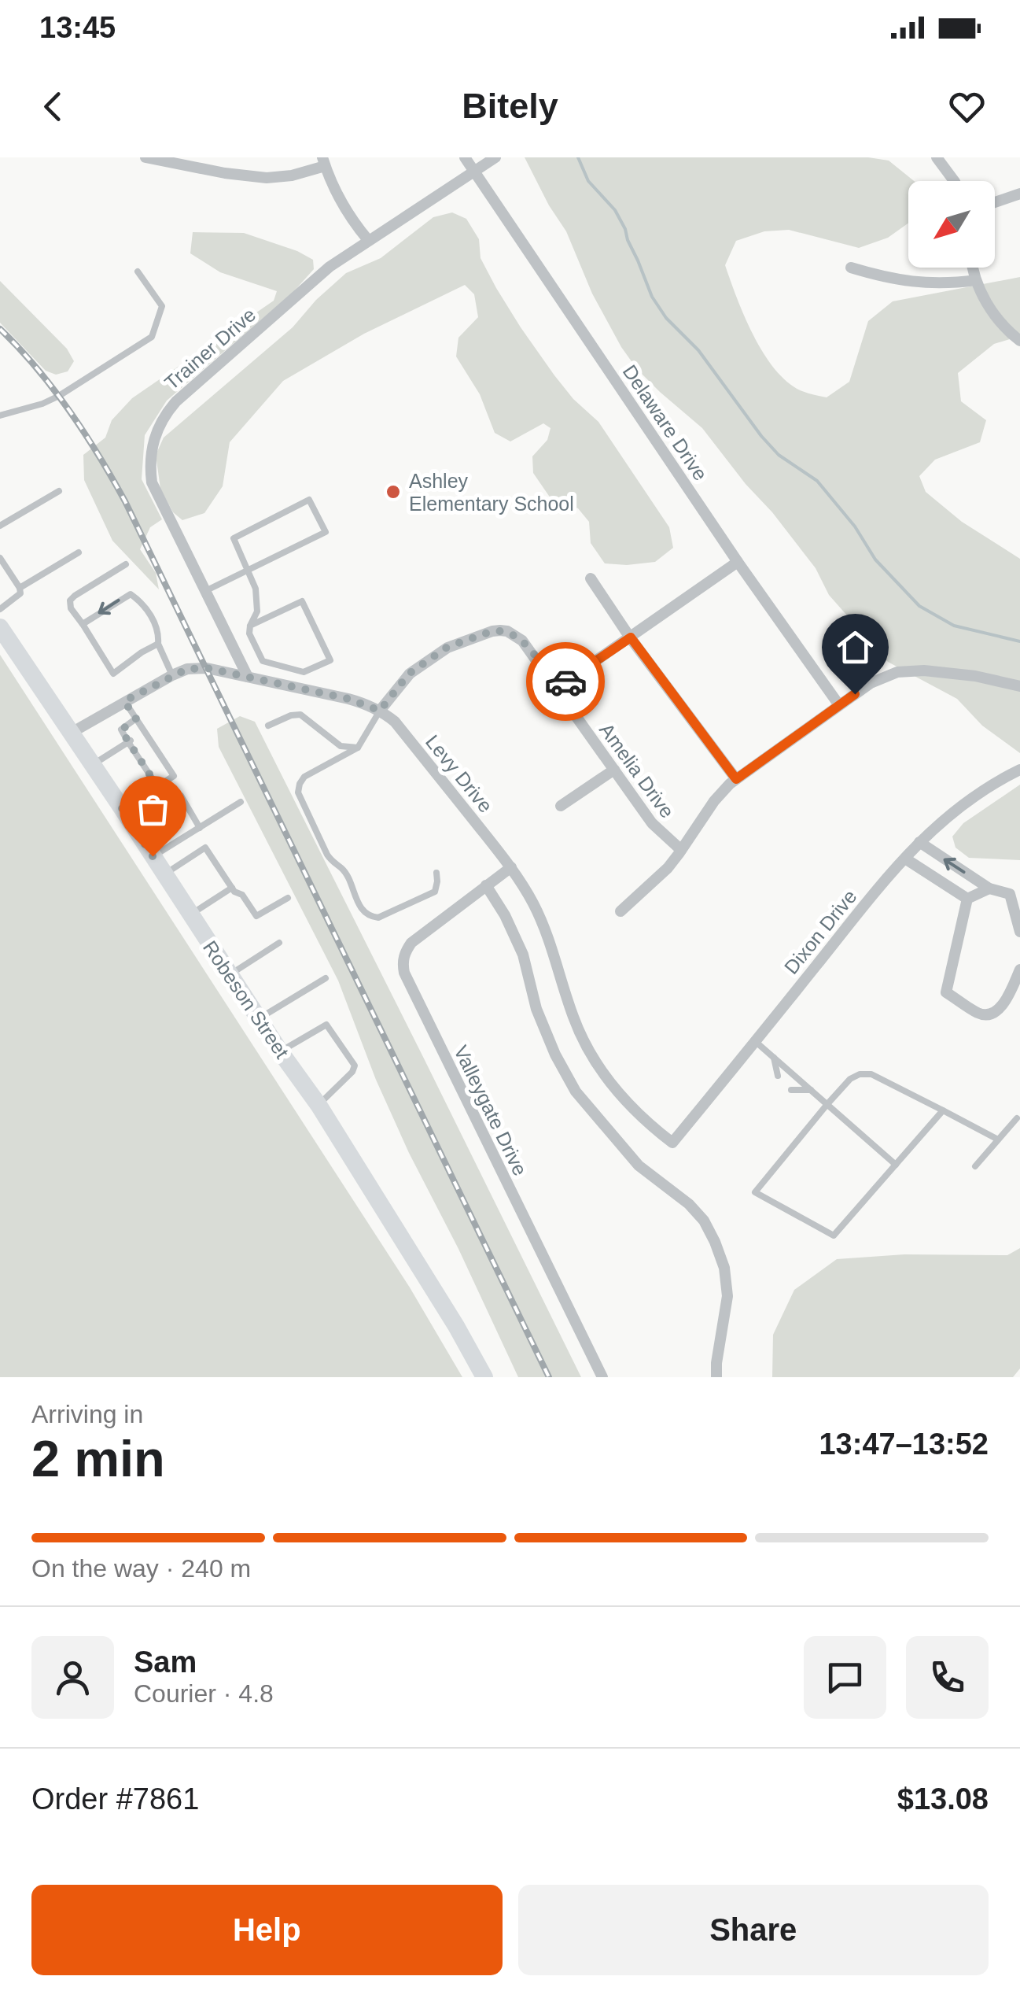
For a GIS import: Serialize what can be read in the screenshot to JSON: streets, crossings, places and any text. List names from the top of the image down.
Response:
{
  "streets": {
    "main road": ["Robeson Street"],
    "street": [
      "Trainer Drive",
      "Delaware Drive",
      "Amelia Drive",
      "Levy Drive",
      "Dixon Drive",
      "Valleygate Drive"
    ]
  },
  "crossings": [
    ["Trainer Drive", "Delaware Drive"],
    ["Trainer Drive", "Levy Drive"],
    ["Amelia Drive", "Levy Drive"],
    ["Levy Drive", "Dixon Drive"],
    ["Levy Drive", "Robeson Street"],
    ["Levy Drive", "Valleygate Drive"]
  ],
  "places": ["Ashley Elementary School"],
  "north": "bottom left",
  "page": {
    "status": "13:45",
    "header": "Bitely",
    "heading": ["2 min", "Arriving in", "13:47–13:52"],
    "panel": [
      "Sam",
      "Courier · 4.8",
      "Order #7861",
      "$13.08"
    ],
    "bar": "On the way · 240 m",
    "buttons": ["Help", "Share"]
  }
}
